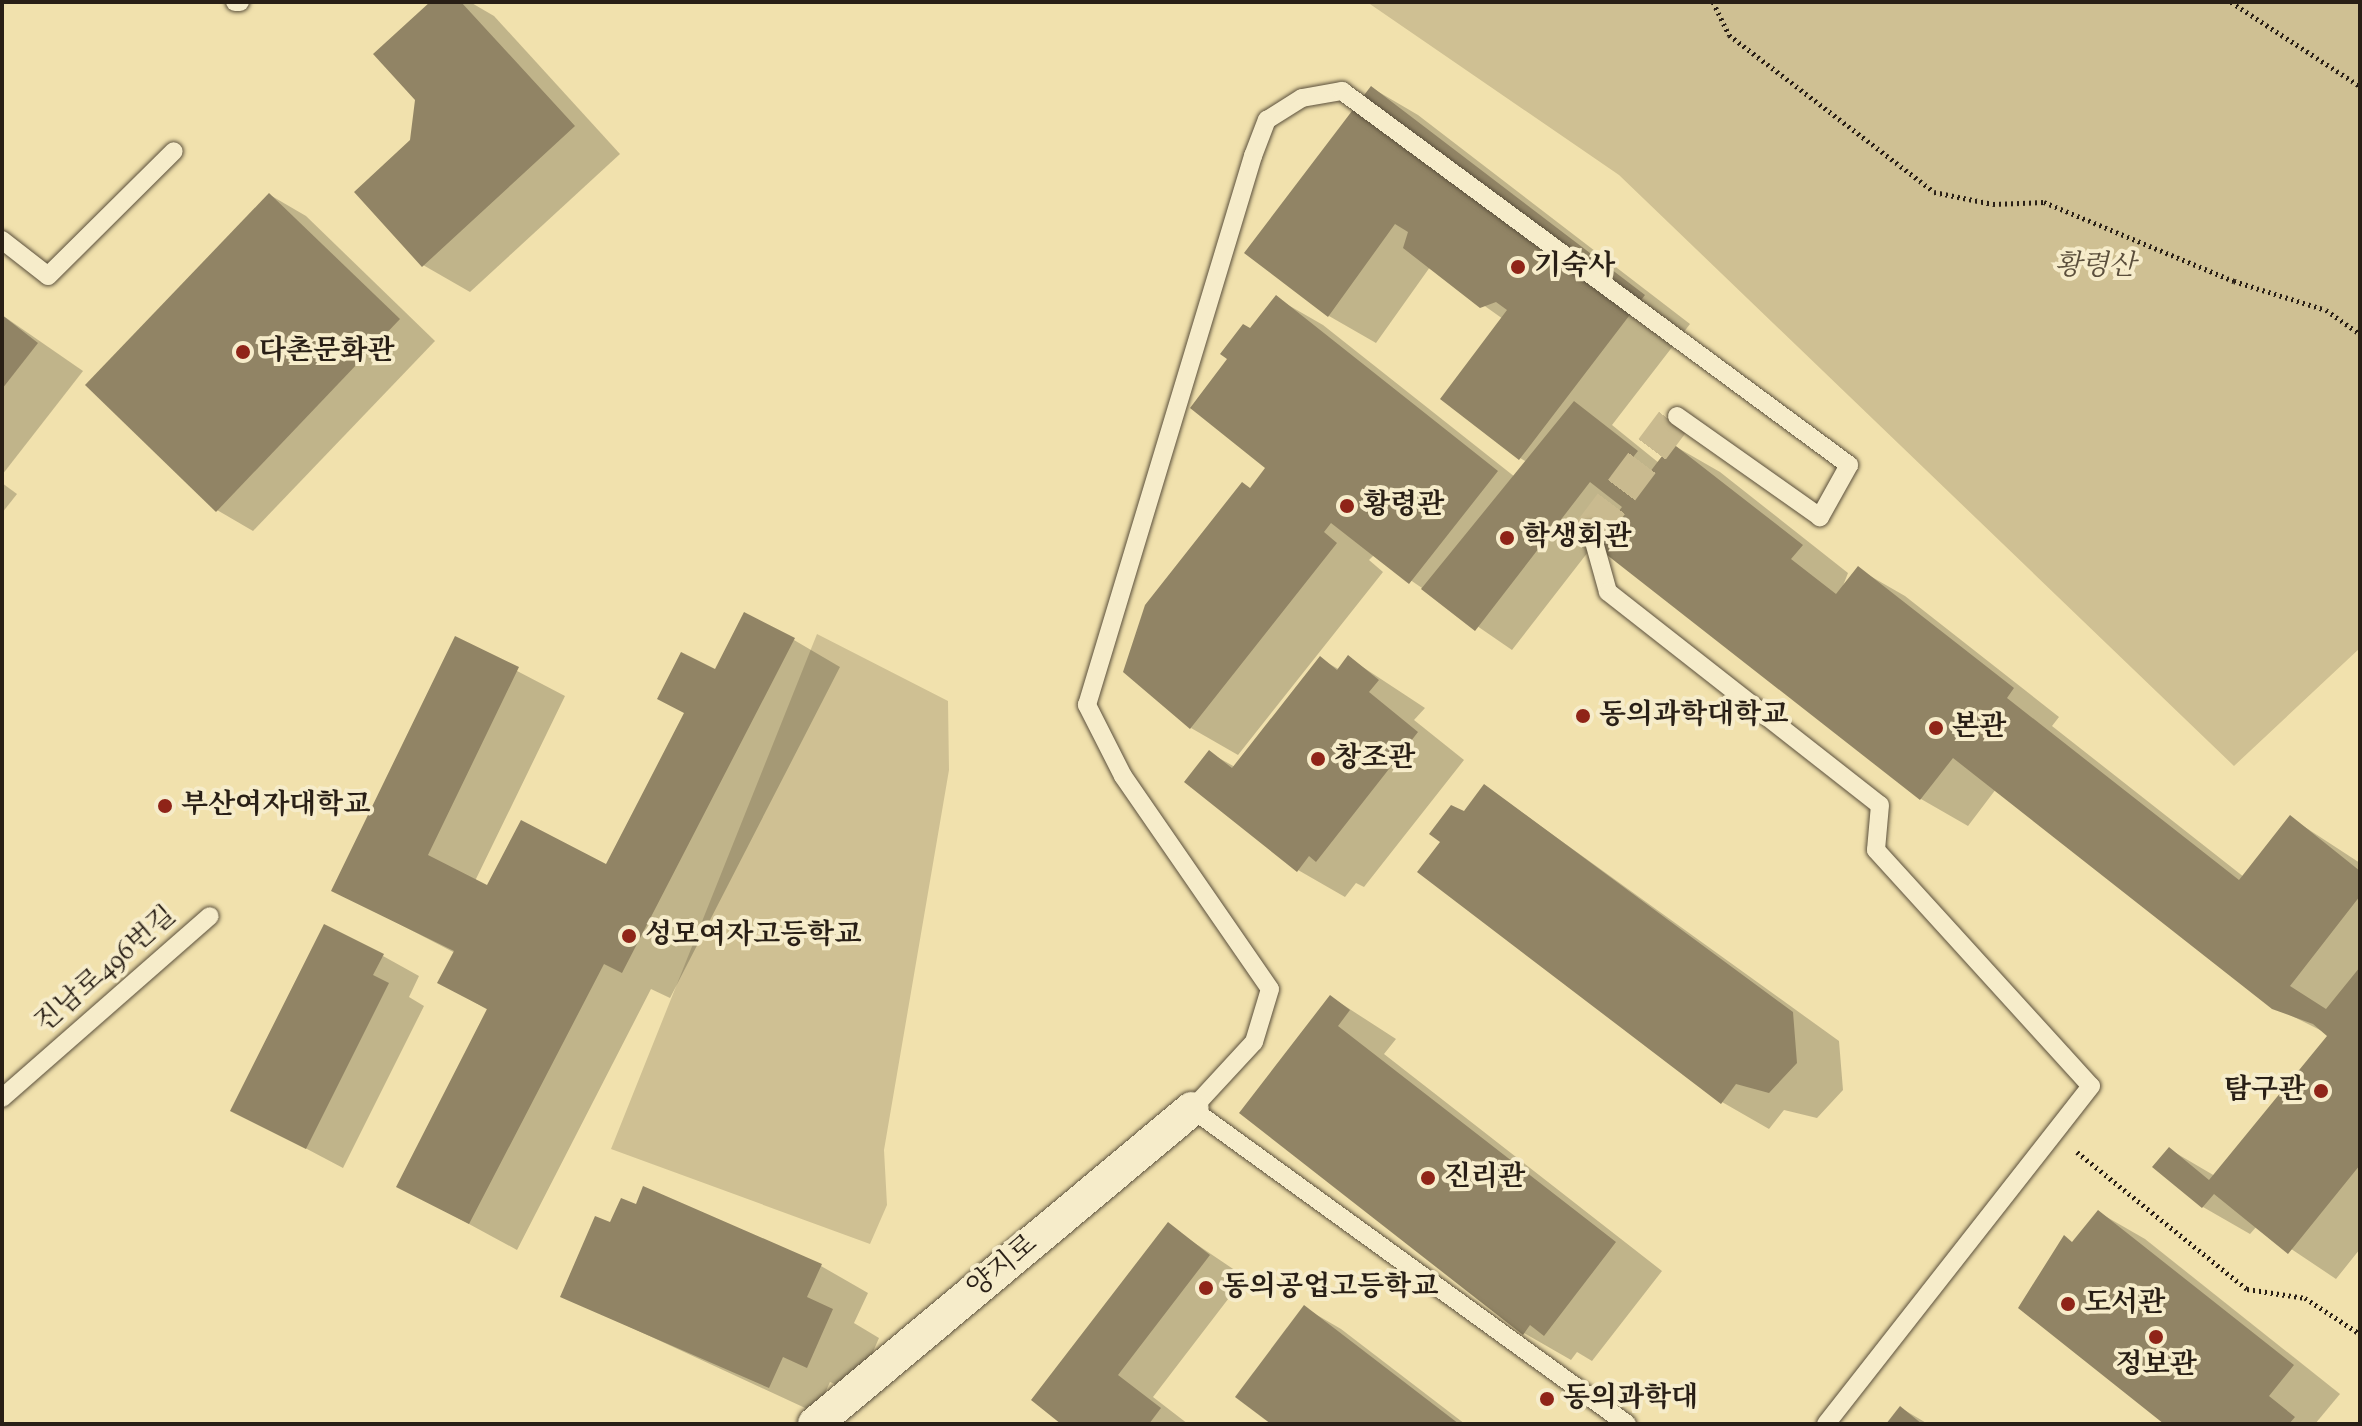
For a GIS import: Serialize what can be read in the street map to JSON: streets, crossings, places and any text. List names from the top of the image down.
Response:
{
  "streets": {
    "street": ["양지로"],
    "lane": ["진남로496번길"]
  },
  "parks": ["황령산"],
  "places": [
    "기숙사",
    "다촌문화관",
    "황령관",
    "학생회관",
    "동의과학대학교",
    "본관",
    "창조관",
    "부산여자대학교",
    "성모여자고등학교",
    "탐구관",
    "진리관",
    "동의공업고등학교",
    "도서관",
    "정보관",
    "동의과학대"
  ]
}
